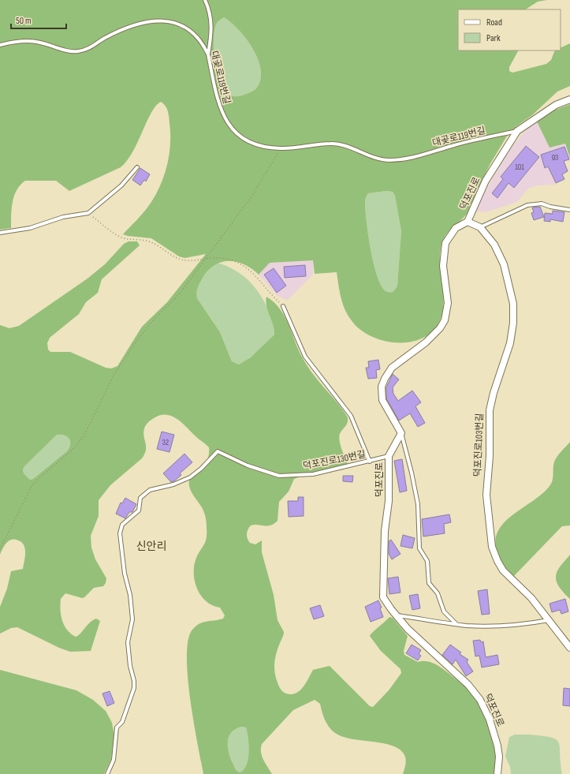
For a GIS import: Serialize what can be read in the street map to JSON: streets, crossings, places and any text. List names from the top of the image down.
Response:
{
  "streets": {
    "street": ["덕포진로", "덕포진로103번길"],
    "lane": ["대곶로119번길", "덕포진로130번길"]
  },
  "crossings": [
    ["대곶로119번길", "덕포진로"],
    ["덕포진로", "덕포진로103번길"],
    ["덕포진로", "덕포진로130번길"]
  ],
  "districts": ["신안리"],
  "house_numbers": ["93", "101", "32"],
  "legend": ["Road", "Park"],
  "scale_bar": "50 m"
}
